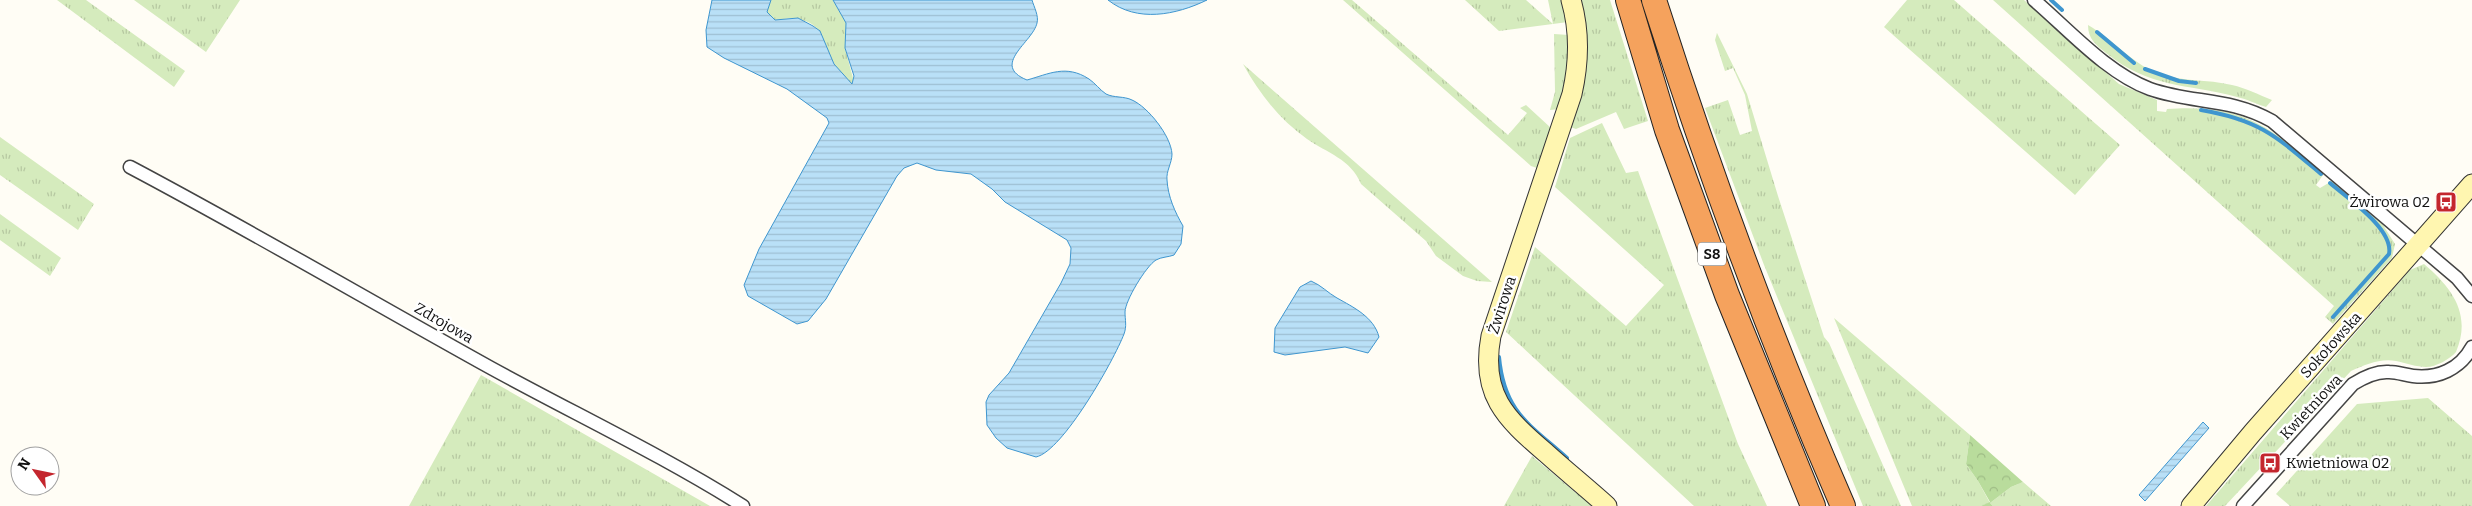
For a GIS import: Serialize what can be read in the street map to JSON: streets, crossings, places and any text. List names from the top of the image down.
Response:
{
  "streets": {
    "highway": ["S8"],
    "street": [
      "Żwirowa",
      "Zdrojowa",
      "Sokołowska",
      "Kwietniowa"
    ]
  },
  "places": {
    "bus stop": ["Żwirowa 02", "Kwietniowa 02"]
  },
  "north": "top left"
}
